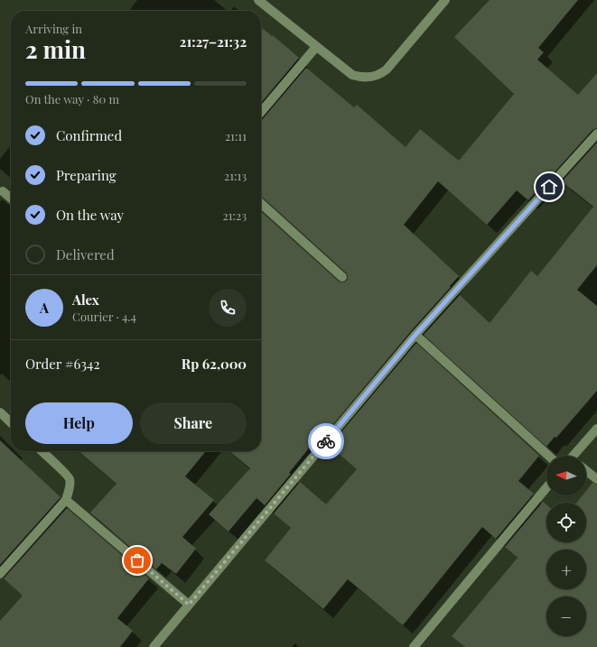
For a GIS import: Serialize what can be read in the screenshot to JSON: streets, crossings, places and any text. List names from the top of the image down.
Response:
{
  "north": "left",
  "page": {
    "heading": ["2 min", "Arriving in", "21:27–21:32"],
    "panel": [
      "Alex",
      "Courier · 4.4",
      "Order #6342",
      "Rp 62,000"
    ],
    "bar": "On the way · 80 m",
    "list": [
      ["Confirmed", "21:11"],
      ["Preparing", "21:13"],
      ["On the way", "21:23"],
      "Delivered"
    ],
    "round": "A",
    "buttons": ["Help", "Share"],
    "map_buttons": ["+", "−"]
  }
}
